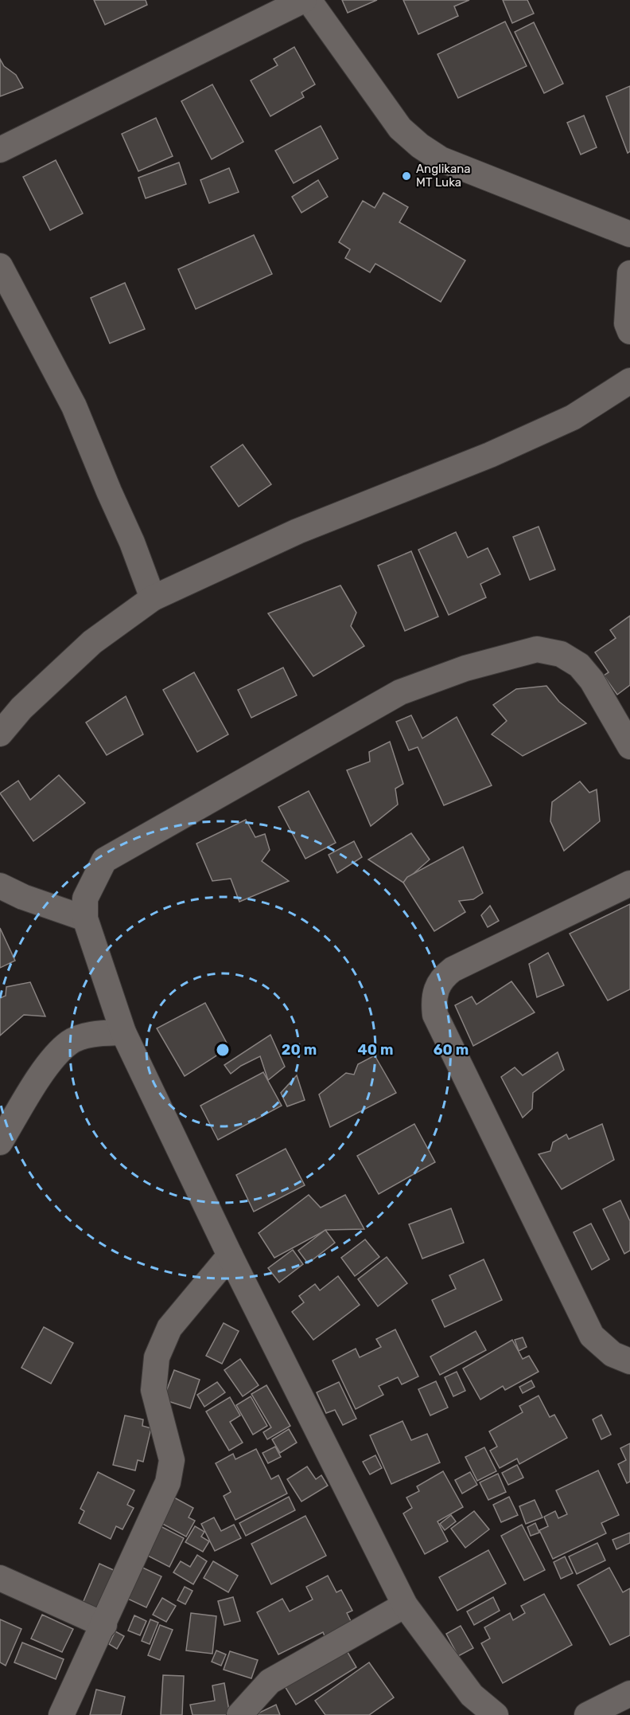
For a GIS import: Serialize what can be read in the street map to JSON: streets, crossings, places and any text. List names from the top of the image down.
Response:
{
  "places": ["Anglikana MT Luka"],
  "rings": ["20 m", "40 m", "60 m"]
}
